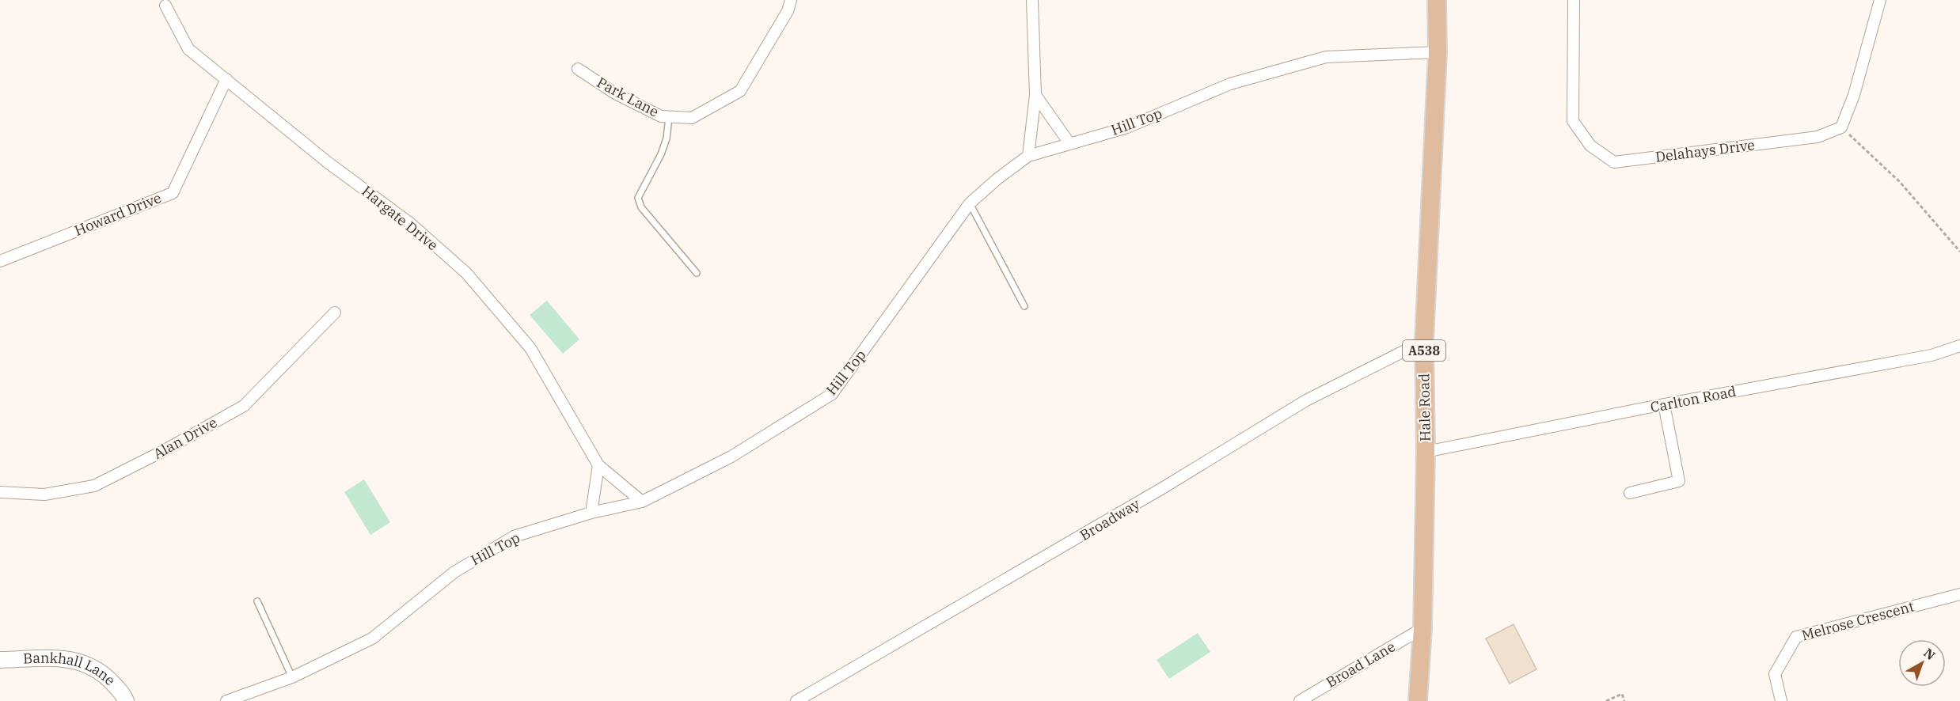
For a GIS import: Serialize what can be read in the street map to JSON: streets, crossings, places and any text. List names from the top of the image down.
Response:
{
  "streets": {
    "main road": ["A538", "Hale Road"],
    "street": [
      "Park Lane",
      "Hill Top",
      "Delahays Drive",
      "Howard Drive",
      "Hargate Drive",
      "Carlton Road",
      "Alan Drive",
      "Broadway",
      "Melrose Crescent",
      "Broad Lane",
      "Bankhall Lane"
    ]
  },
  "crossings": [
    ["Hill Top", "Hargate Drive"],
    ["Hill Top", "Hale Road"],
    ["Howard Drive", "Hargate Drive"],
    ["Carlton Road", "Hale Road"],
    ["Hale Road", "Broadway"],
    ["Hale Road", "Broad Lane"]
  ],
  "north": "top right"
}
